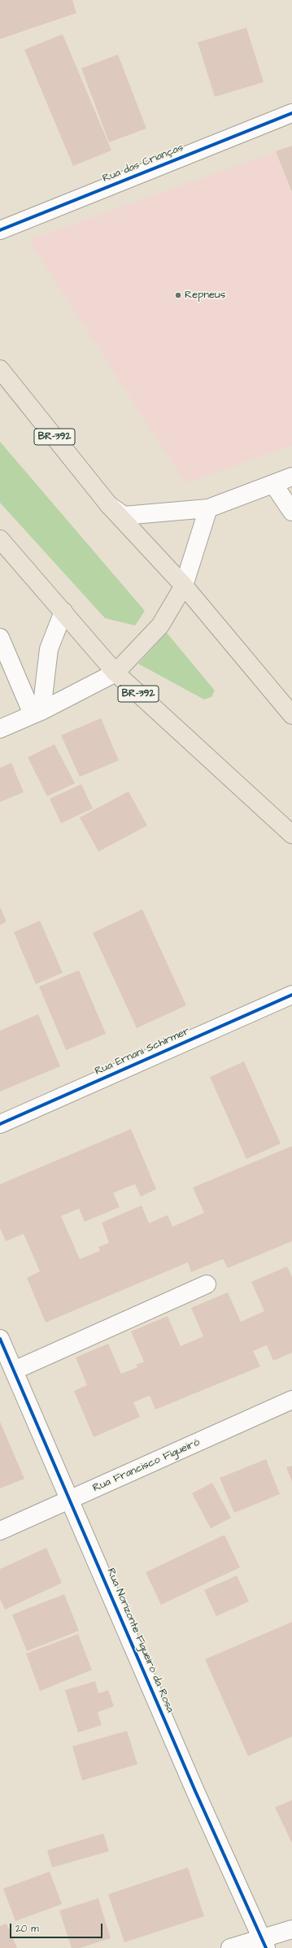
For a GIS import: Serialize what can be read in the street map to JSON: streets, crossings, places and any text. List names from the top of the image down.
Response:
{
  "streets": {
    "highway": ["BR-392"],
    "street": [
      "Rua das Crianças",
      "Rua Ernani Schirmer",
      "Rua Francisco Figueiró",
      "Rua Norizonte Figueiró da Rosa"
    ]
  },
  "crossings": [
    ["Rua Francisco Figueiró", "Rua Norizonte Figueiró da Rosa"]
  ],
  "places": ["Repneus"],
  "scale_bar": "20 m"
}
